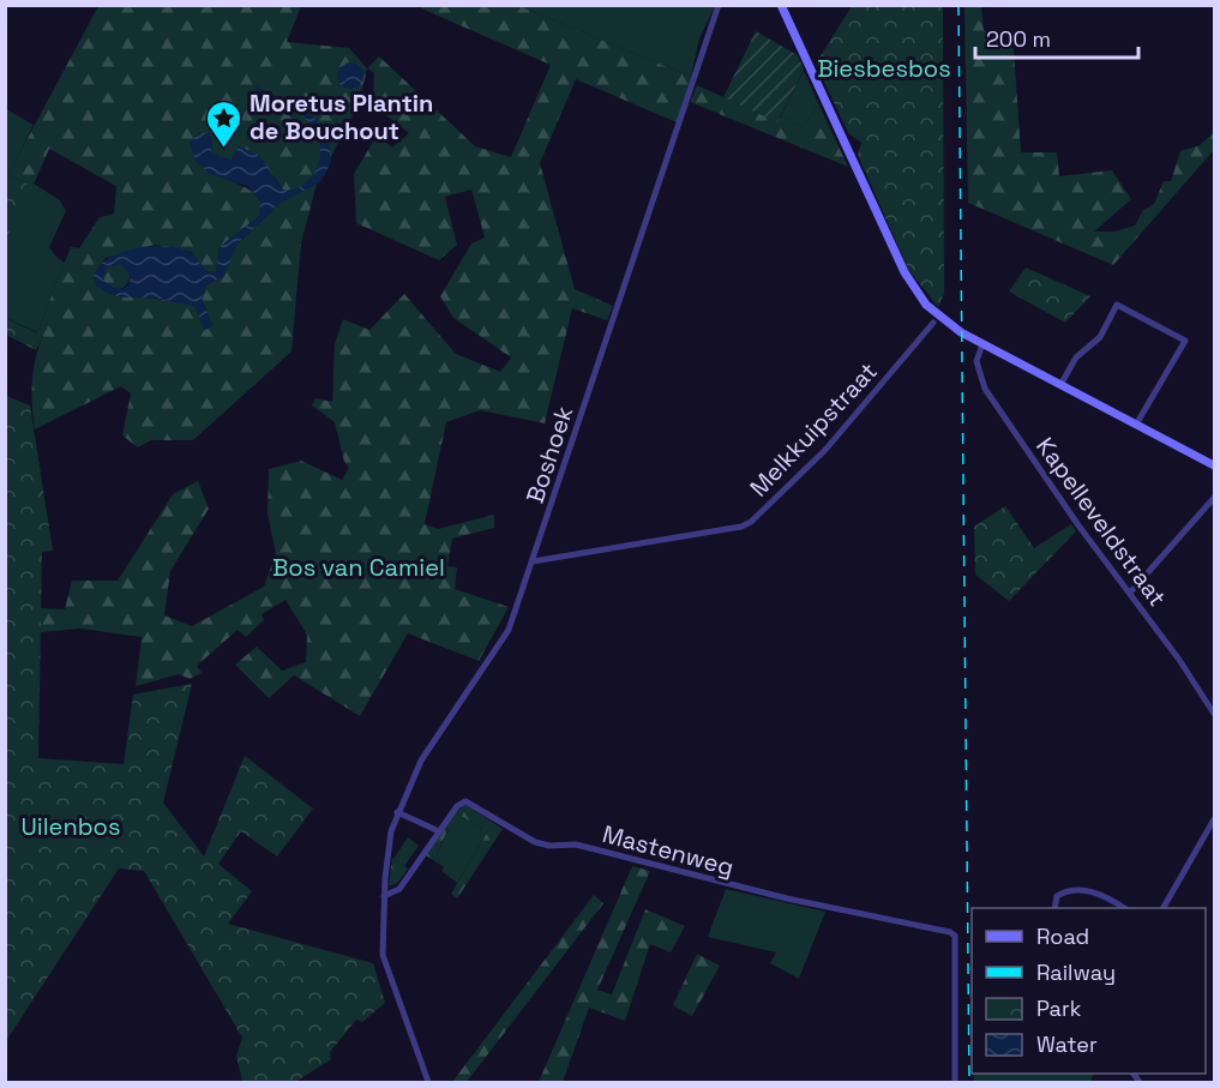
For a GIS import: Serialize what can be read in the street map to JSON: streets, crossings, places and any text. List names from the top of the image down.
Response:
{
  "streets": {
    "street": [
      "Melkkuipstraat",
      "Boshoek",
      "Kapelleveldstraat",
      "Mastenweg"
    ]
  },
  "crossings": [
    ["Melkkuipstraat", "Boshoek"]
  ],
  "parks": ["Biesbesbos", "Bos van Camiel", "Uilenbos"],
  "places": {
    "place": ["Moretus Plantin de Bouchout"]
  },
  "legend": [
    "Road",
    "Railway",
    "Park",
    "Water"
  ],
  "scale_bar": "200 m"
}
